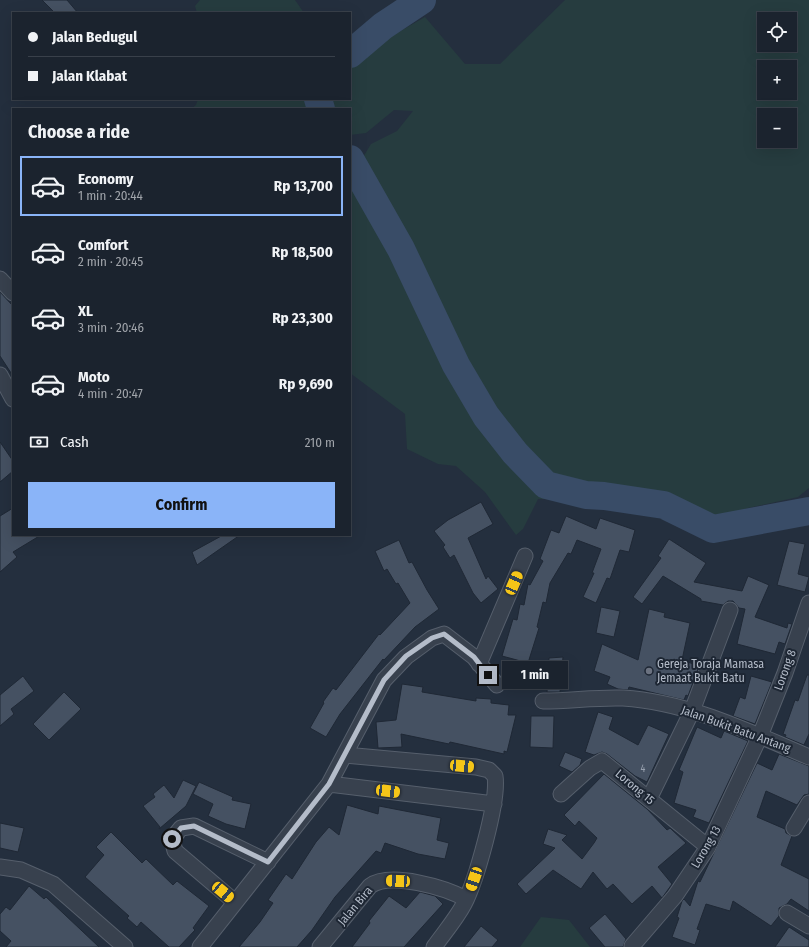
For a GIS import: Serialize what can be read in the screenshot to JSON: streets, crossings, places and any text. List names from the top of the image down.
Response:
{
  "streets": {
    "street": [
      "Lorong 8",
      "Jalan Bukit Batu Antang",
      "Lorong 15",
      "Lorong 13",
      "Jalan Bira"
    ]
  },
  "crossings": [
    ["Lorong 8", "Jalan Bukit Batu Antang"],
    ["Lorong 8", "Lorong 13"],
    ["Jalan Bukit Batu Antang", "Lorong 13"],
    ["Lorong 15", "Lorong 13"]
  ],
  "places": ["Gereja Toraja Mamasa Jemaat Bukit Batu"],
  "house_numbers": ["4"],
  "page": {
    "map_buttons": ["+", "−"],
    "banner": ["Jalan Bedugul", "Jalan Klabat"],
    "heading": "Choose a ride",
    "list": [
      {
        "name": "Economy",
        "note": "1 min · 20:44",
        "value": "Rp 13,700"
      },
      {
        "name": "Comfort",
        "note": "2 min · 20:45",
        "value": "Rp 18,500"
      },
      {
        "name": "XL",
        "note": "3 min · 20:46",
        "value": "Rp 23,300"
      },
      {
        "name": "Moto",
        "note": "4 min · 20:47",
        "value": "Rp 9,690"
      }
    ],
    "pay": ["Cash", "210 m"],
    "buttons": "Confirm",
    "bubble": "1 min"
  }
}
